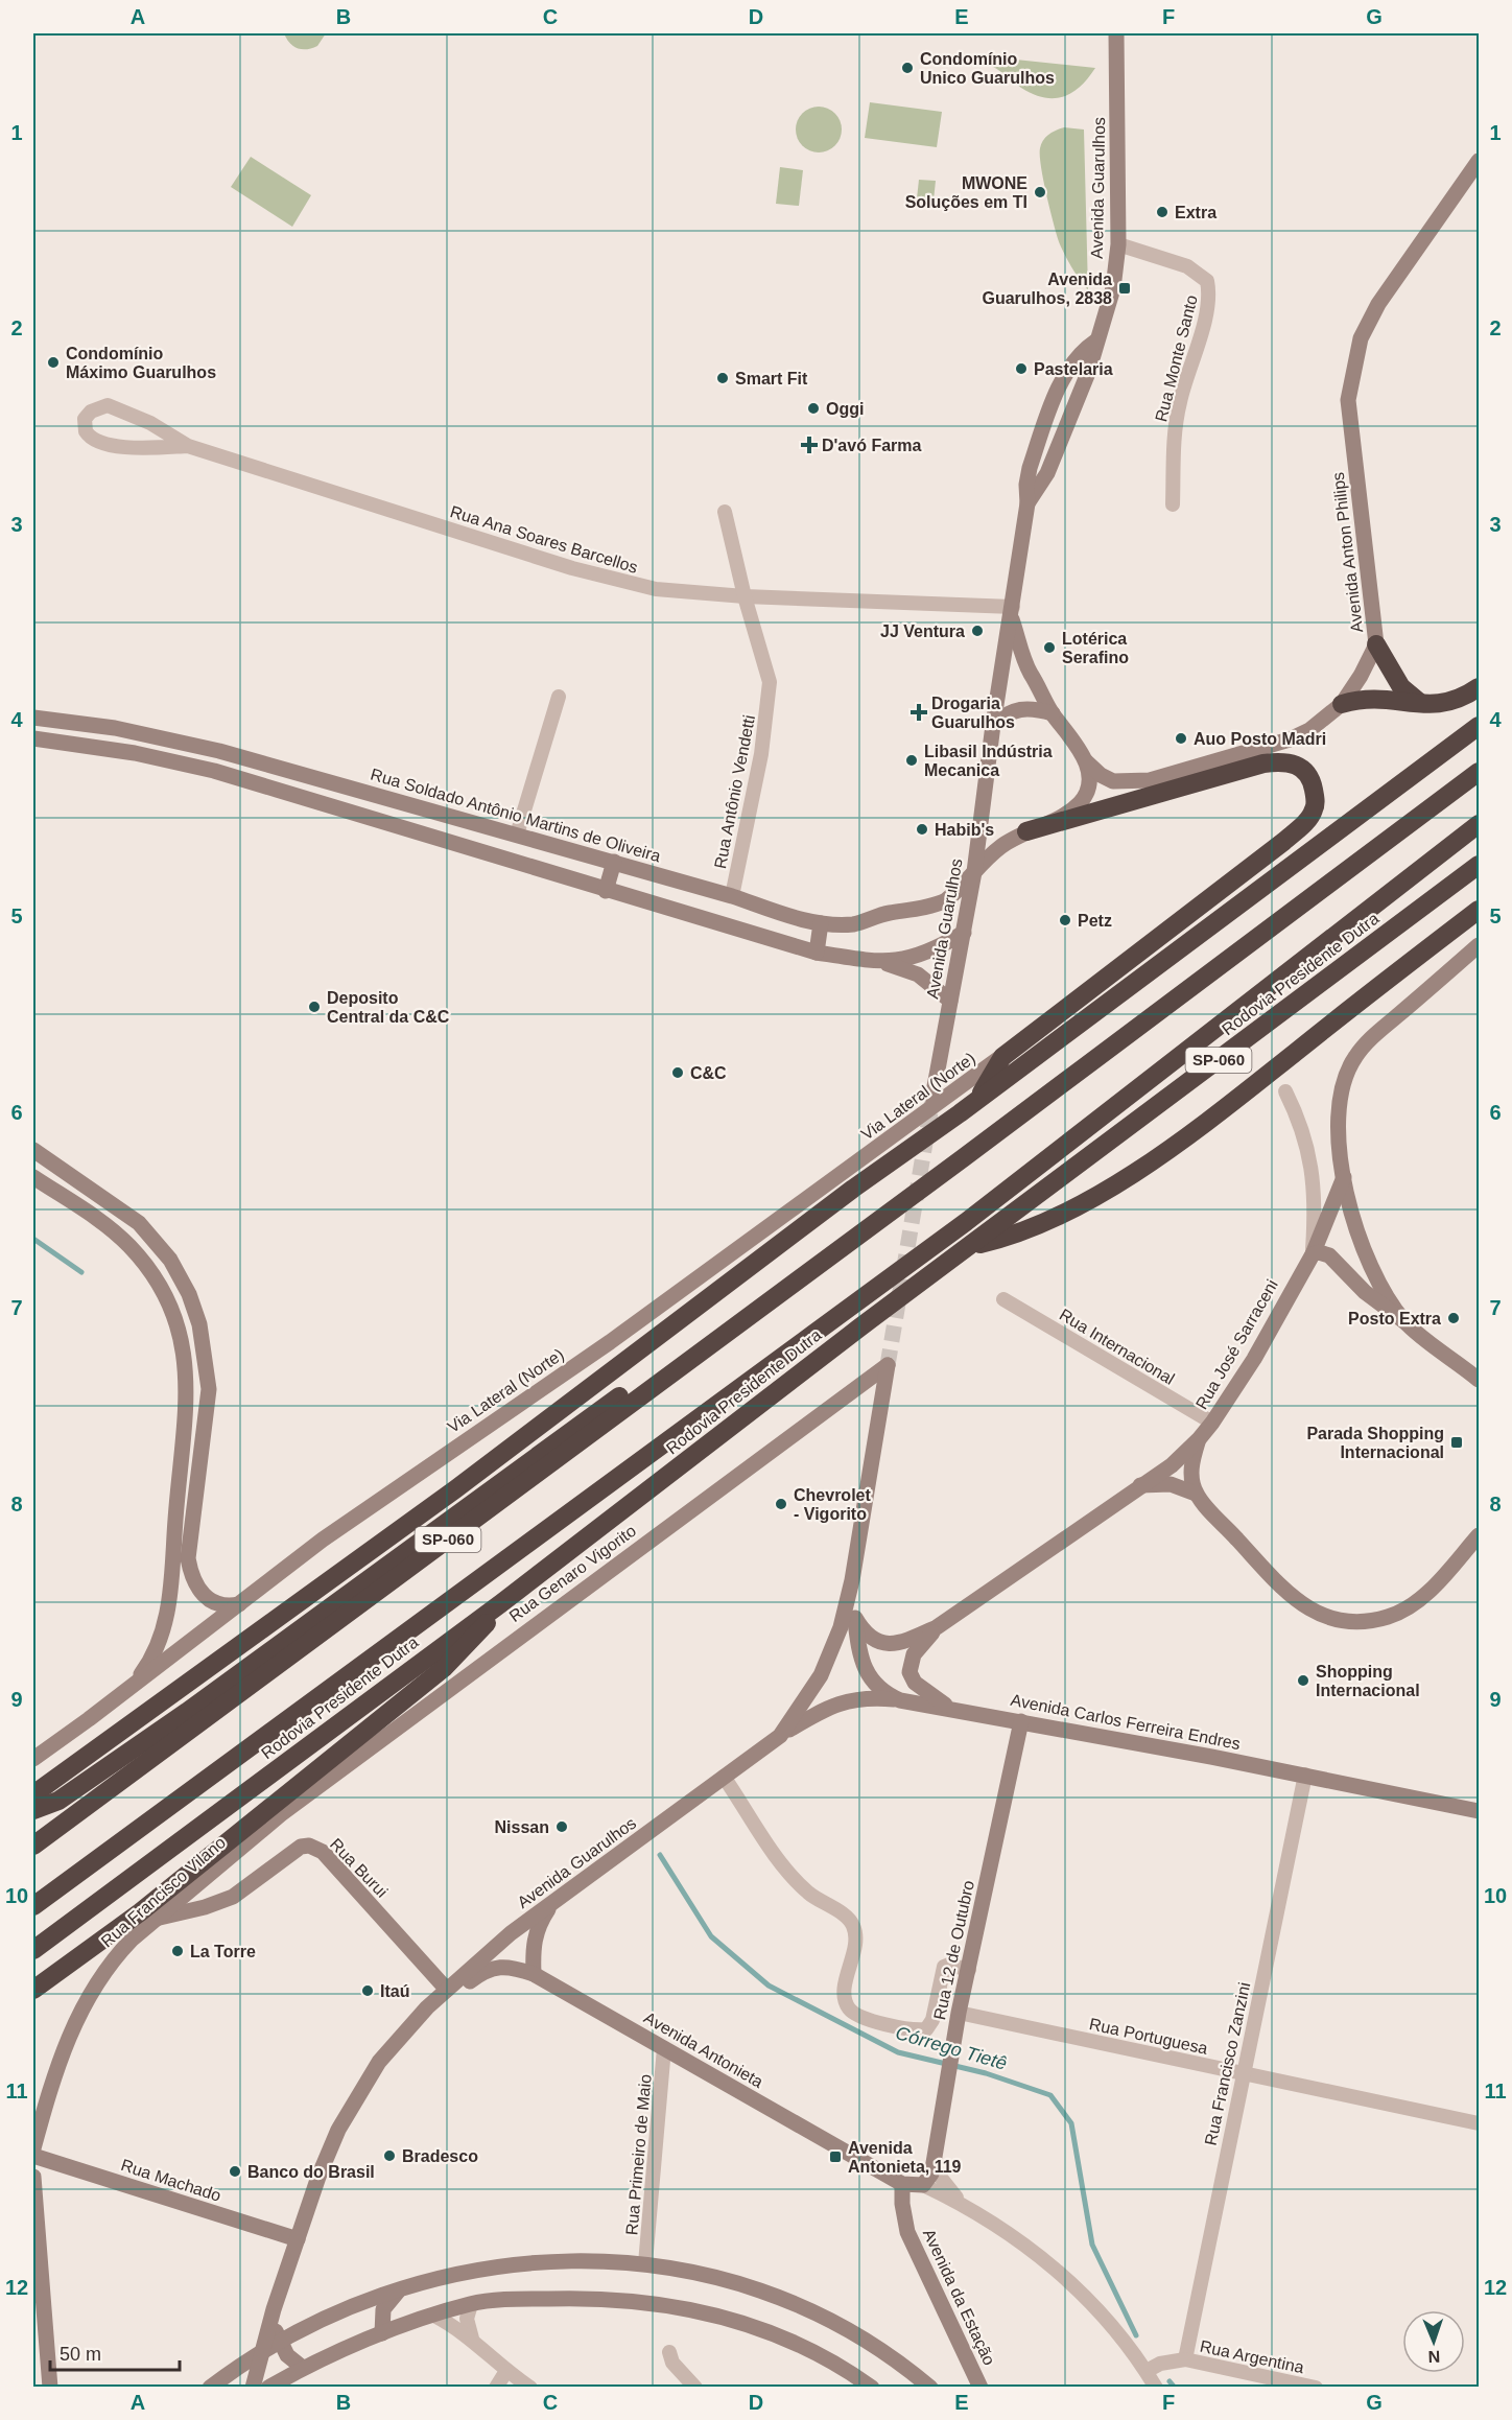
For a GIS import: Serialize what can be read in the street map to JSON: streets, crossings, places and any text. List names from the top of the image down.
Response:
{
  "streets": {
    "highway": ["Rodovia Presidente Dutra", "SP-060"],
    "street": [
      "Avenida Guarulhos",
      "Rua Monte Santo",
      "Rua Ana Soares Barcellos",
      "Avenida Anton Philips",
      "Rua Antônio Vendetti",
      "Rua Soldado Antônio Martins de Oliveira",
      "Via Lateral (Norte)",
      "Rua José Sarraceni",
      "Rua Internacional",
      "Rua Genaro Vigorito",
      "Avenida Carlos Ferreira Endres",
      "Rua Burui",
      "Rua Francisco Vilano",
      "Rua 12 de Outubro",
      "Rua Portuguesa",
      "Avenida Antonieta",
      "Rua Francisco Zanzini",
      "Rua Primeiro de Maio",
      "Rua Machado",
      "Avenida da Estação",
      "Rua Argentina"
    ]
  },
  "crossings": [
    ["Avenida Guarulhos", "Rua Monte Santo"],
    ["Avenida Guarulhos", "Rua Ana Soares Barcellos"],
    ["Avenida Guarulhos", "Rua Soldado Antônio Martins de Oliveira"],
    ["Avenida Guarulhos", "Rua Genaro Vigorito"],
    ["Avenida Guarulhos", "Avenida Carlos Ferreira Endres"],
    ["Avenida Guarulhos", "Rua Burui"],
    ["Avenida Guarulhos", "Avenida Antonieta"],
    ["Avenida Guarulhos", "Rua Machado"],
    ["Rua Ana Soares Barcellos", "Rua Antônio Vendetti"],
    ["Rua Antônio Vendetti", "Rua Soldado Antônio Martins de Oliveira"],
    ["Rua José Sarraceni", "Rua Internacional"],
    ["Rua José Sarraceni", "Avenida Carlos Ferreira Endres"],
    ["Rua Genaro Vigorito", "Rua Francisco Vilano"],
    ["Avenida Carlos Ferreira Endres", "Rua 12 de Outubro"],
    ["Avenida Carlos Ferreira Endres", "Rua Francisco Zanzini"],
    ["Rua Burui", "Rua Francisco Vilano"],
    ["Rua 12 de Outubro", "Rua Portuguesa"],
    ["Rua 12 de Outubro", "Avenida Antonieta"],
    ["Rua Portuguesa", "Rua Francisco Zanzini"],
    ["Avenida Antonieta", "Rua Primeiro de Maio"],
    ["Avenida Antonieta", "Avenida da Estação"],
    ["Avenida Antonieta", "Rua Argentina"],
    ["Rua Francisco Zanzini", "Rua Argentina"]
  ],
  "water": ["Córrego Tietê"],
  "places": {
    "other": [
      "Condomínio Unico Guarulhos",
      "MWONE Soluções em TI",
      "Extra",
      "Condomínio Máximo Guarulhos",
      "Pastelaria",
      "Smart Fit",
      "Oggi",
      "JJ Ventura",
      "Lotérica Serafino",
      "Auo Posto Madri",
      "Libasil Indústria Mecanica",
      "Habib's",
      "Petz",
      "Deposito Central da C&C",
      "C&C",
      "Posto Extra",
      "Chevrolet - Vigorito",
      "Shopping Internacional",
      "Nissan",
      "La Torre",
      "Itaú",
      "Bradesco",
      "Banco do Brasil"
    ],
    "transit": ["Avenida Guarulhos, 2838", "Parada Shopping Internacional", "Avenida Antonieta, 119"],
    "health": ["D'avó Farma", "Drogaria Guarulhos"]
  },
  "scale_bar": "50 m",
  "north": "bottom",
  "grid": {
    "columns": [
      "A",
      "B",
      "C",
      "D",
      "E",
      "F",
      "G"
    ],
    "rows": [
      "1",
      "2",
      "3",
      "4",
      "5",
      "6",
      "7",
      "8",
      "9",
      "10",
      "11",
      "12"
    ]
  }
}
